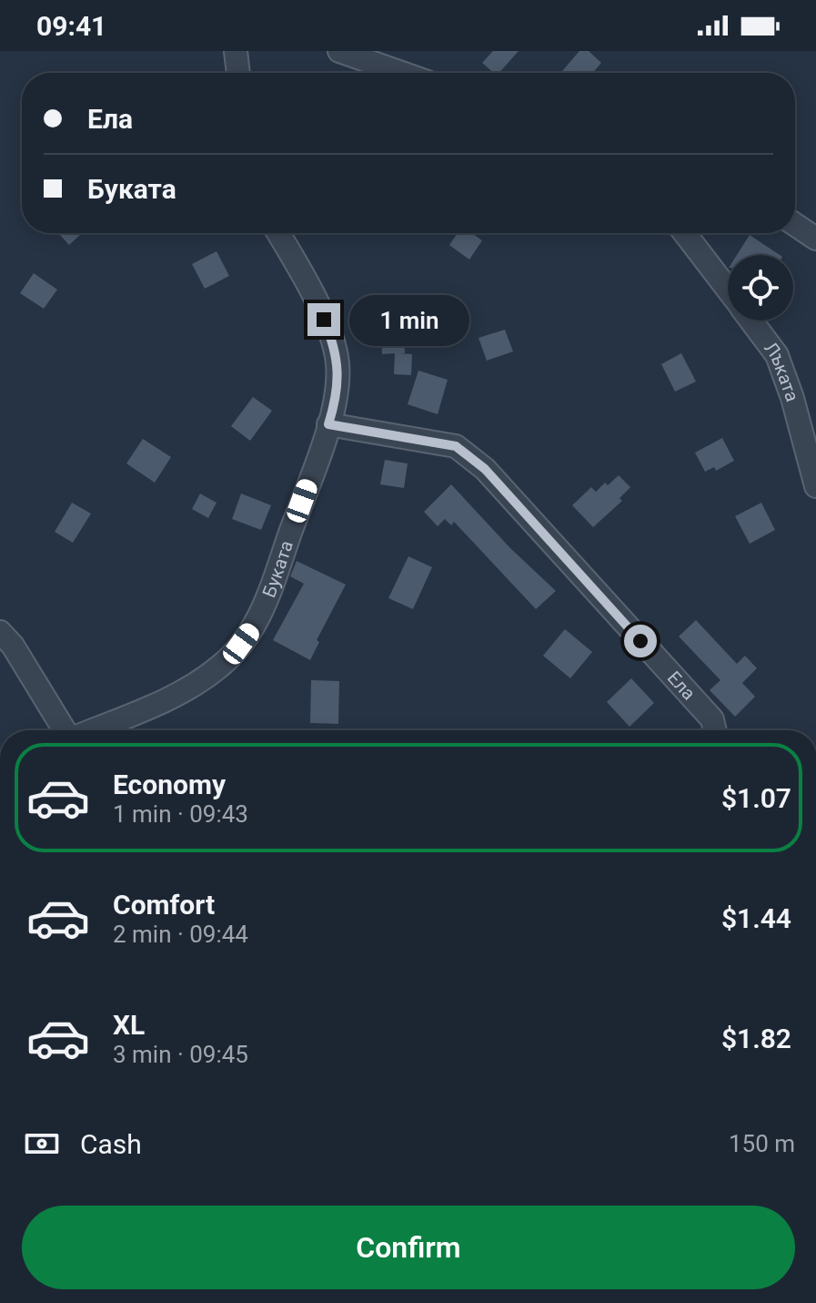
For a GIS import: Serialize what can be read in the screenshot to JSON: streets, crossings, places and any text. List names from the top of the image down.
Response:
{
  "streets": {
    "street": ["Лъката", "Буката", "Ела"]
  },
  "crossings": [
    ["Буката", "Ела"]
  ],
  "page": {
    "status": "09:41",
    "banner": ["Ела", "Буката"],
    "bubble": "1 min",
    "list": [
      {
        "name": "Economy",
        "note": "1 min · 09:43",
        "value": "$1.07"
      },
      {
        "name": "Comfort",
        "note": "2 min · 09:44",
        "value": "$1.44"
      },
      {
        "name": "XL",
        "note": "3 min · 09:45",
        "value": "$1.82"
      }
    ],
    "pay": ["Cash", "150 m"],
    "buttons": "Confirm"
  }
}
